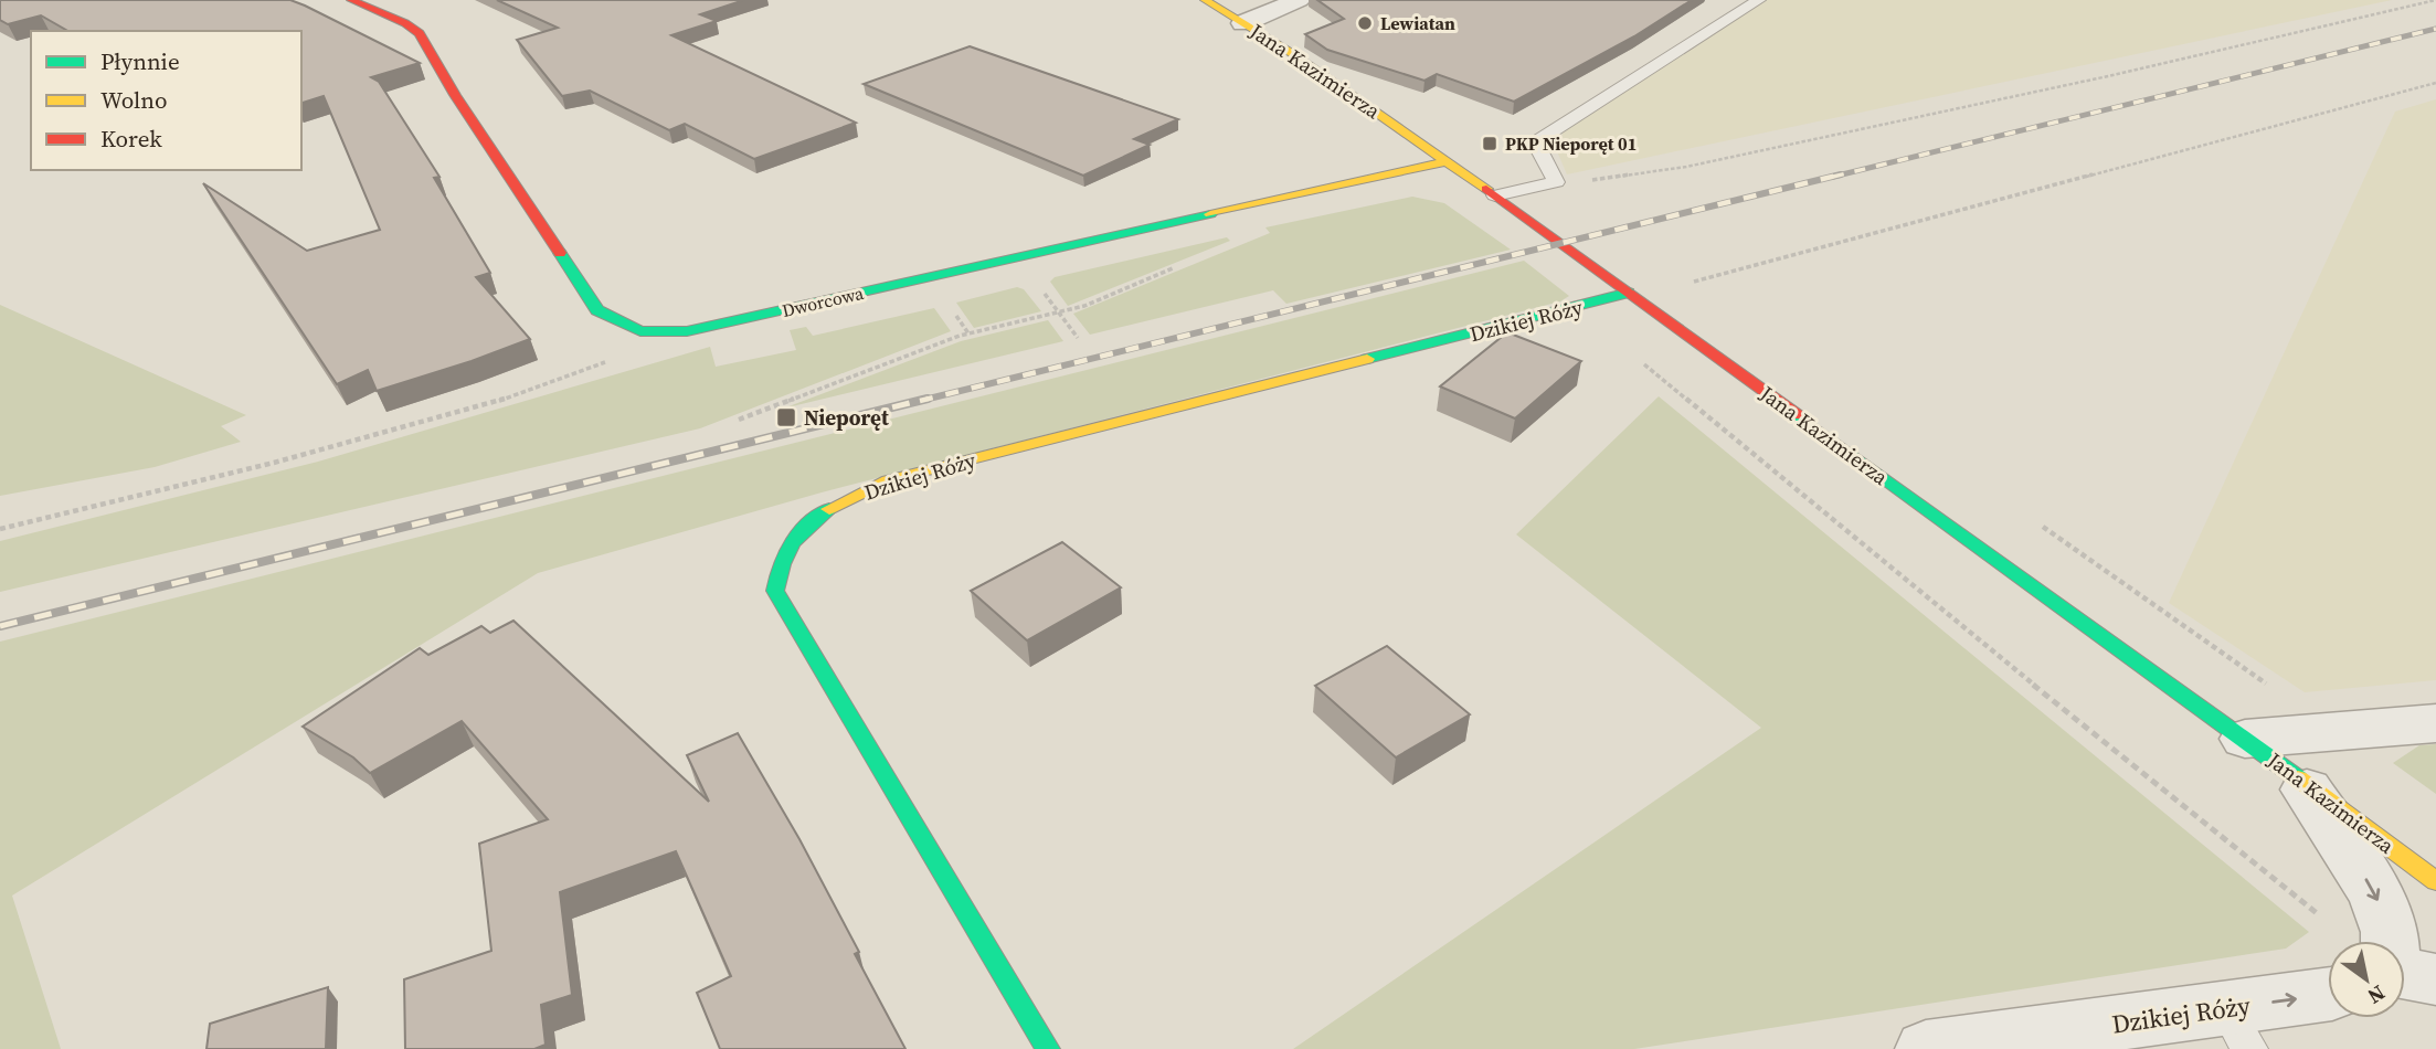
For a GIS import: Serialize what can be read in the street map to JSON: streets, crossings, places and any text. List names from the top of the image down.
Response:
{
  "streets": {
    "street": ["Jana Kazimierza", "Dworcowa", "Dzikiej Róży"]
  },
  "crossings": [
    ["Jana Kazimierza", "Dworcowa"],
    ["Jana Kazimierza", "Dzikiej Róży"]
  ],
  "places": {
    "other": ["Lewiatan"],
    "transit": ["PKP Nieporęt 01", "Nieporęt"]
  },
  "legend": ["Płynnie", "Wolno", "Korek"],
  "north": "bottom right"
}
